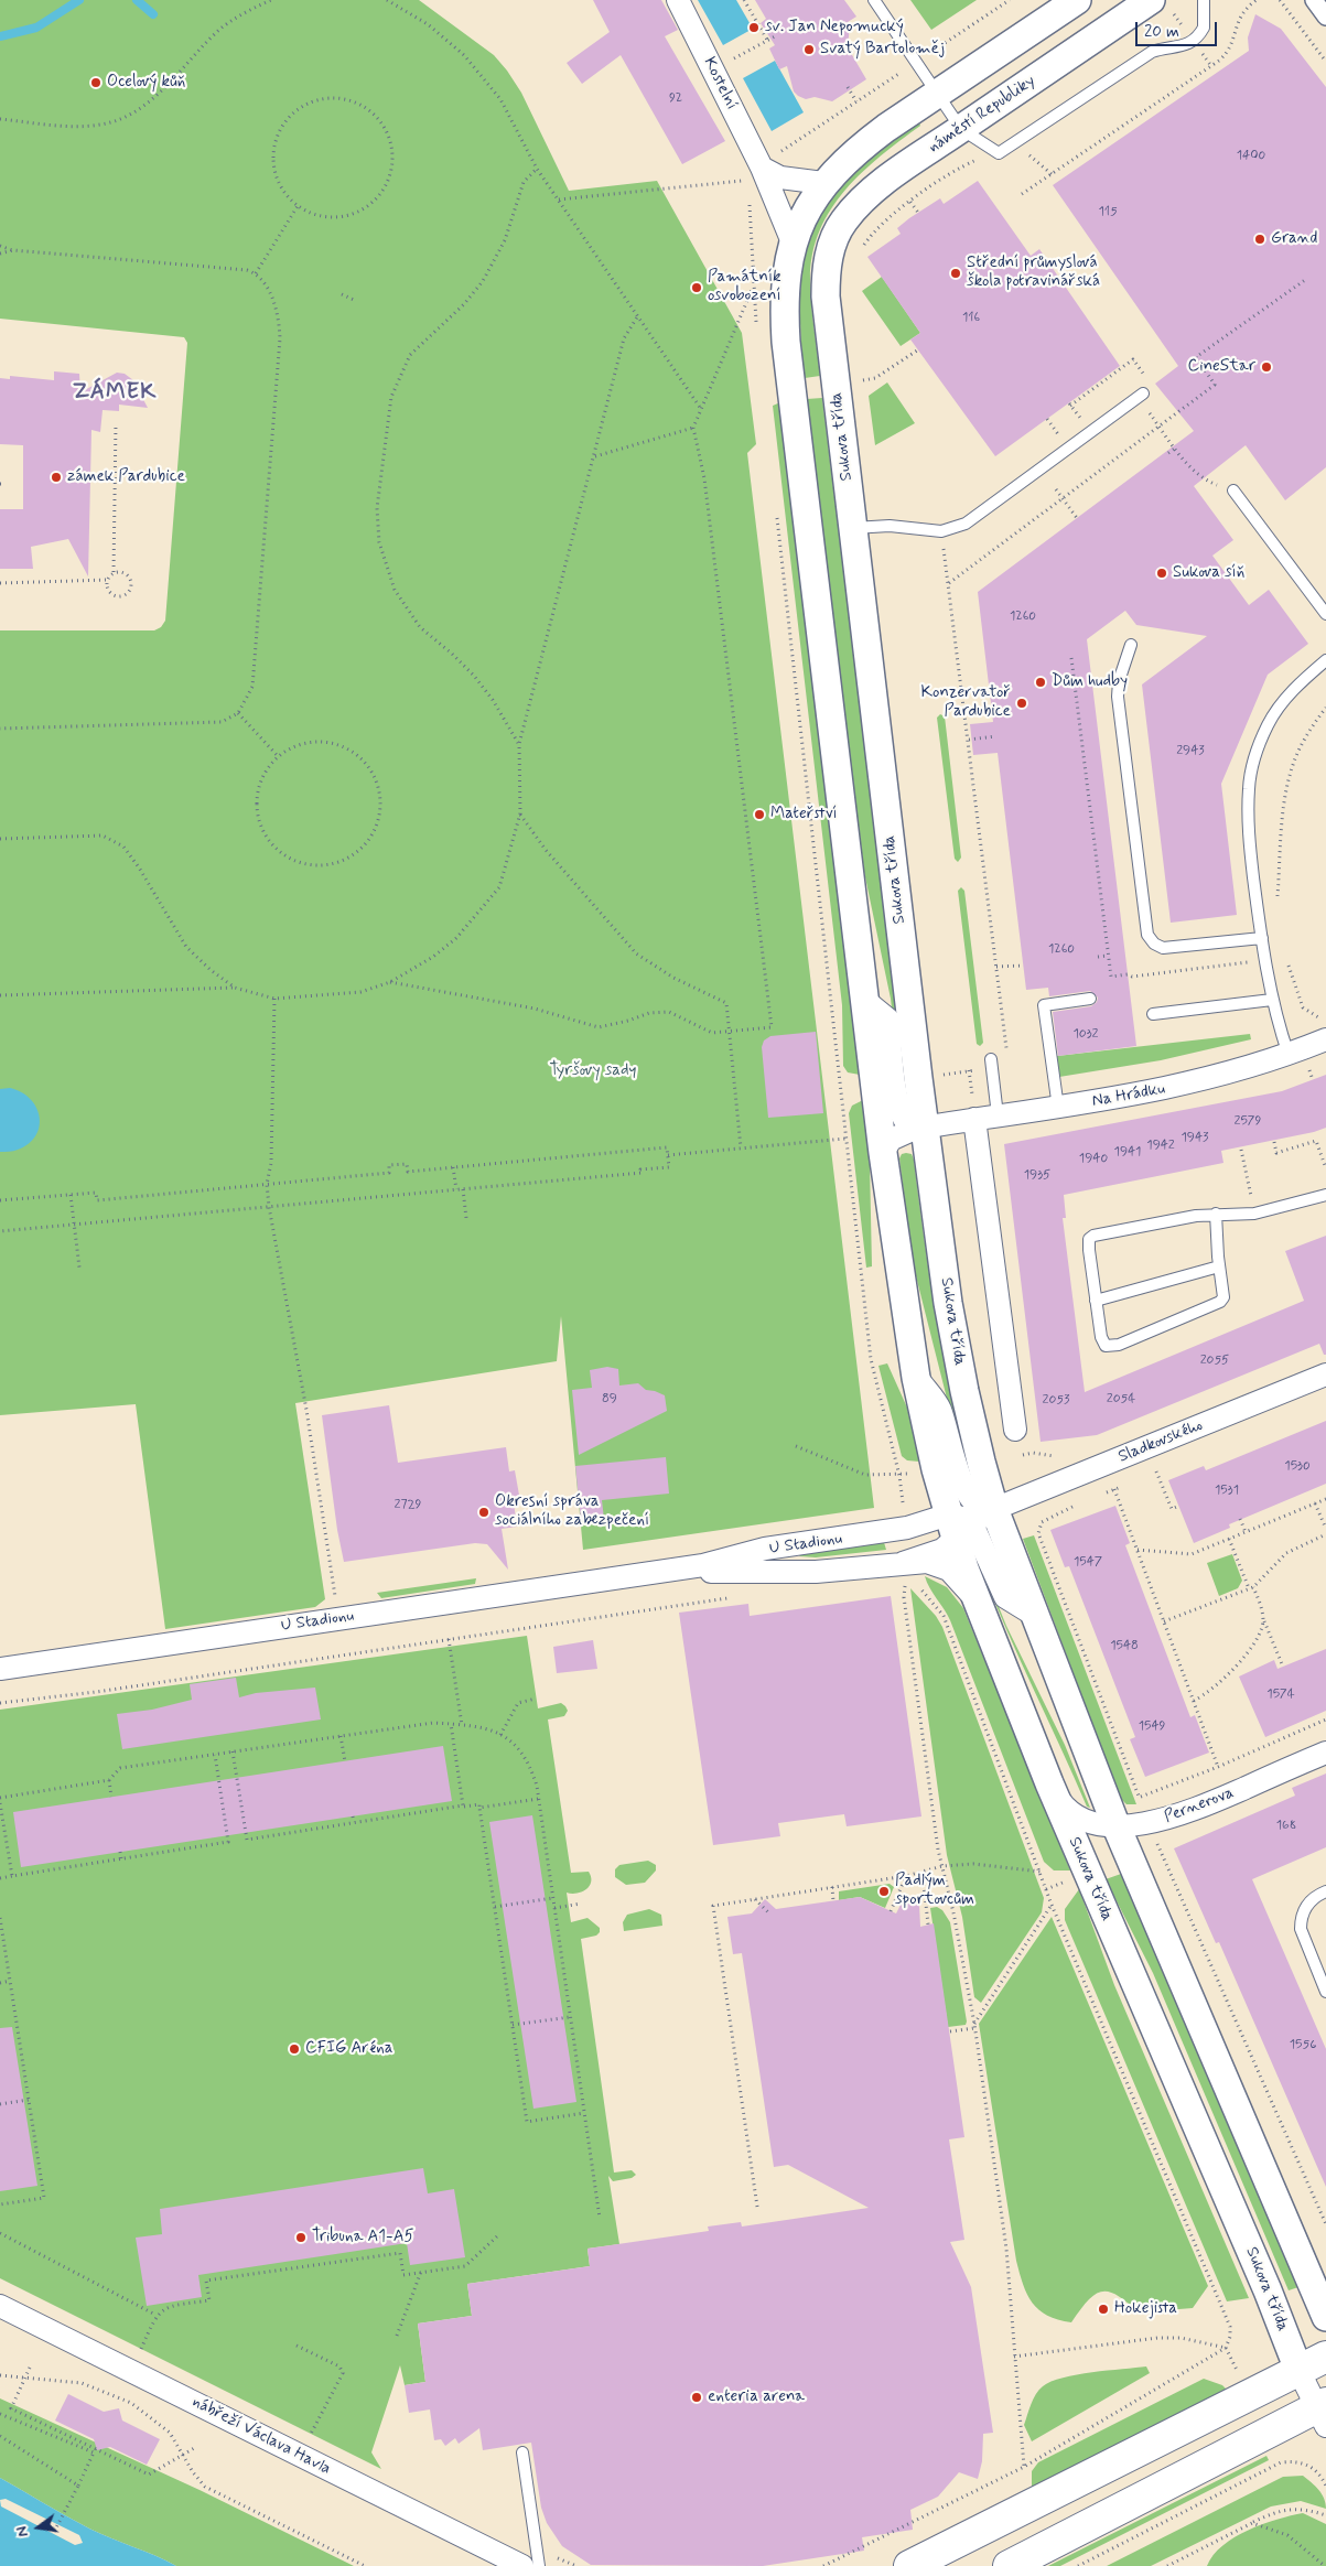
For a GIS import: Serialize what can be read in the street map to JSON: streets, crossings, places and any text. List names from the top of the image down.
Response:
{
  "streets": {
    "street": [
      "Kostelní",
      "náměstí Republiky",
      "Sukova třída",
      "Na Hrádku",
      "Sladkovského",
      "U Stadionu",
      "Pernerova",
      "nábřeží Václava Havla"
    ]
  },
  "crossings": [
    ["Kostelní", "Sukova třída"],
    ["náměstí Republiky", "Sukova třída"],
    ["Sukova třída", "Na Hrádku"],
    ["Sukova třída", "Sladkovského"],
    ["Sukova třída", "U Stadionu"],
    ["Sukova třída", "Pernerova"],
    ["Sladkovského", "U Stadionu"]
  ],
  "districts": ["ZÁMEK"],
  "parks": ["Tyršovy sady"],
  "places": [
    "sv. Jan Nepomucký",
    "Svatý Bartoloměj",
    "Ocelový kůň",
    "Grand",
    "Střední průmyslová škola potravinářská",
    "Památník osvobození",
    "CineStar",
    "zámek Pardubice",
    "Sukova síň",
    "Dům hudby",
    "Konzervatoř Pardubice",
    "Mateřství",
    "Okresní správa sociálního zabezpečení",
    "Padlým sportovcům",
    "CFIG Aréna",
    "Tribuna A1-A5",
    "Hokejista",
    "enteria arena"
  ],
  "house_numbers": [
    "92",
    "1400",
    "115",
    "116",
    "1260",
    "2943",
    "1260",
    "1032",
    "2579",
    "1943",
    "1942",
    "1941",
    "1940",
    "1935",
    "2055",
    "89",
    "2054",
    "2053",
    "1530",
    "1531",
    "2729",
    "1547",
    "1548",
    "1574",
    "1549",
    "168",
    "1556"
  ],
  "scale_bar": "20 m",
  "north": "left"
}
